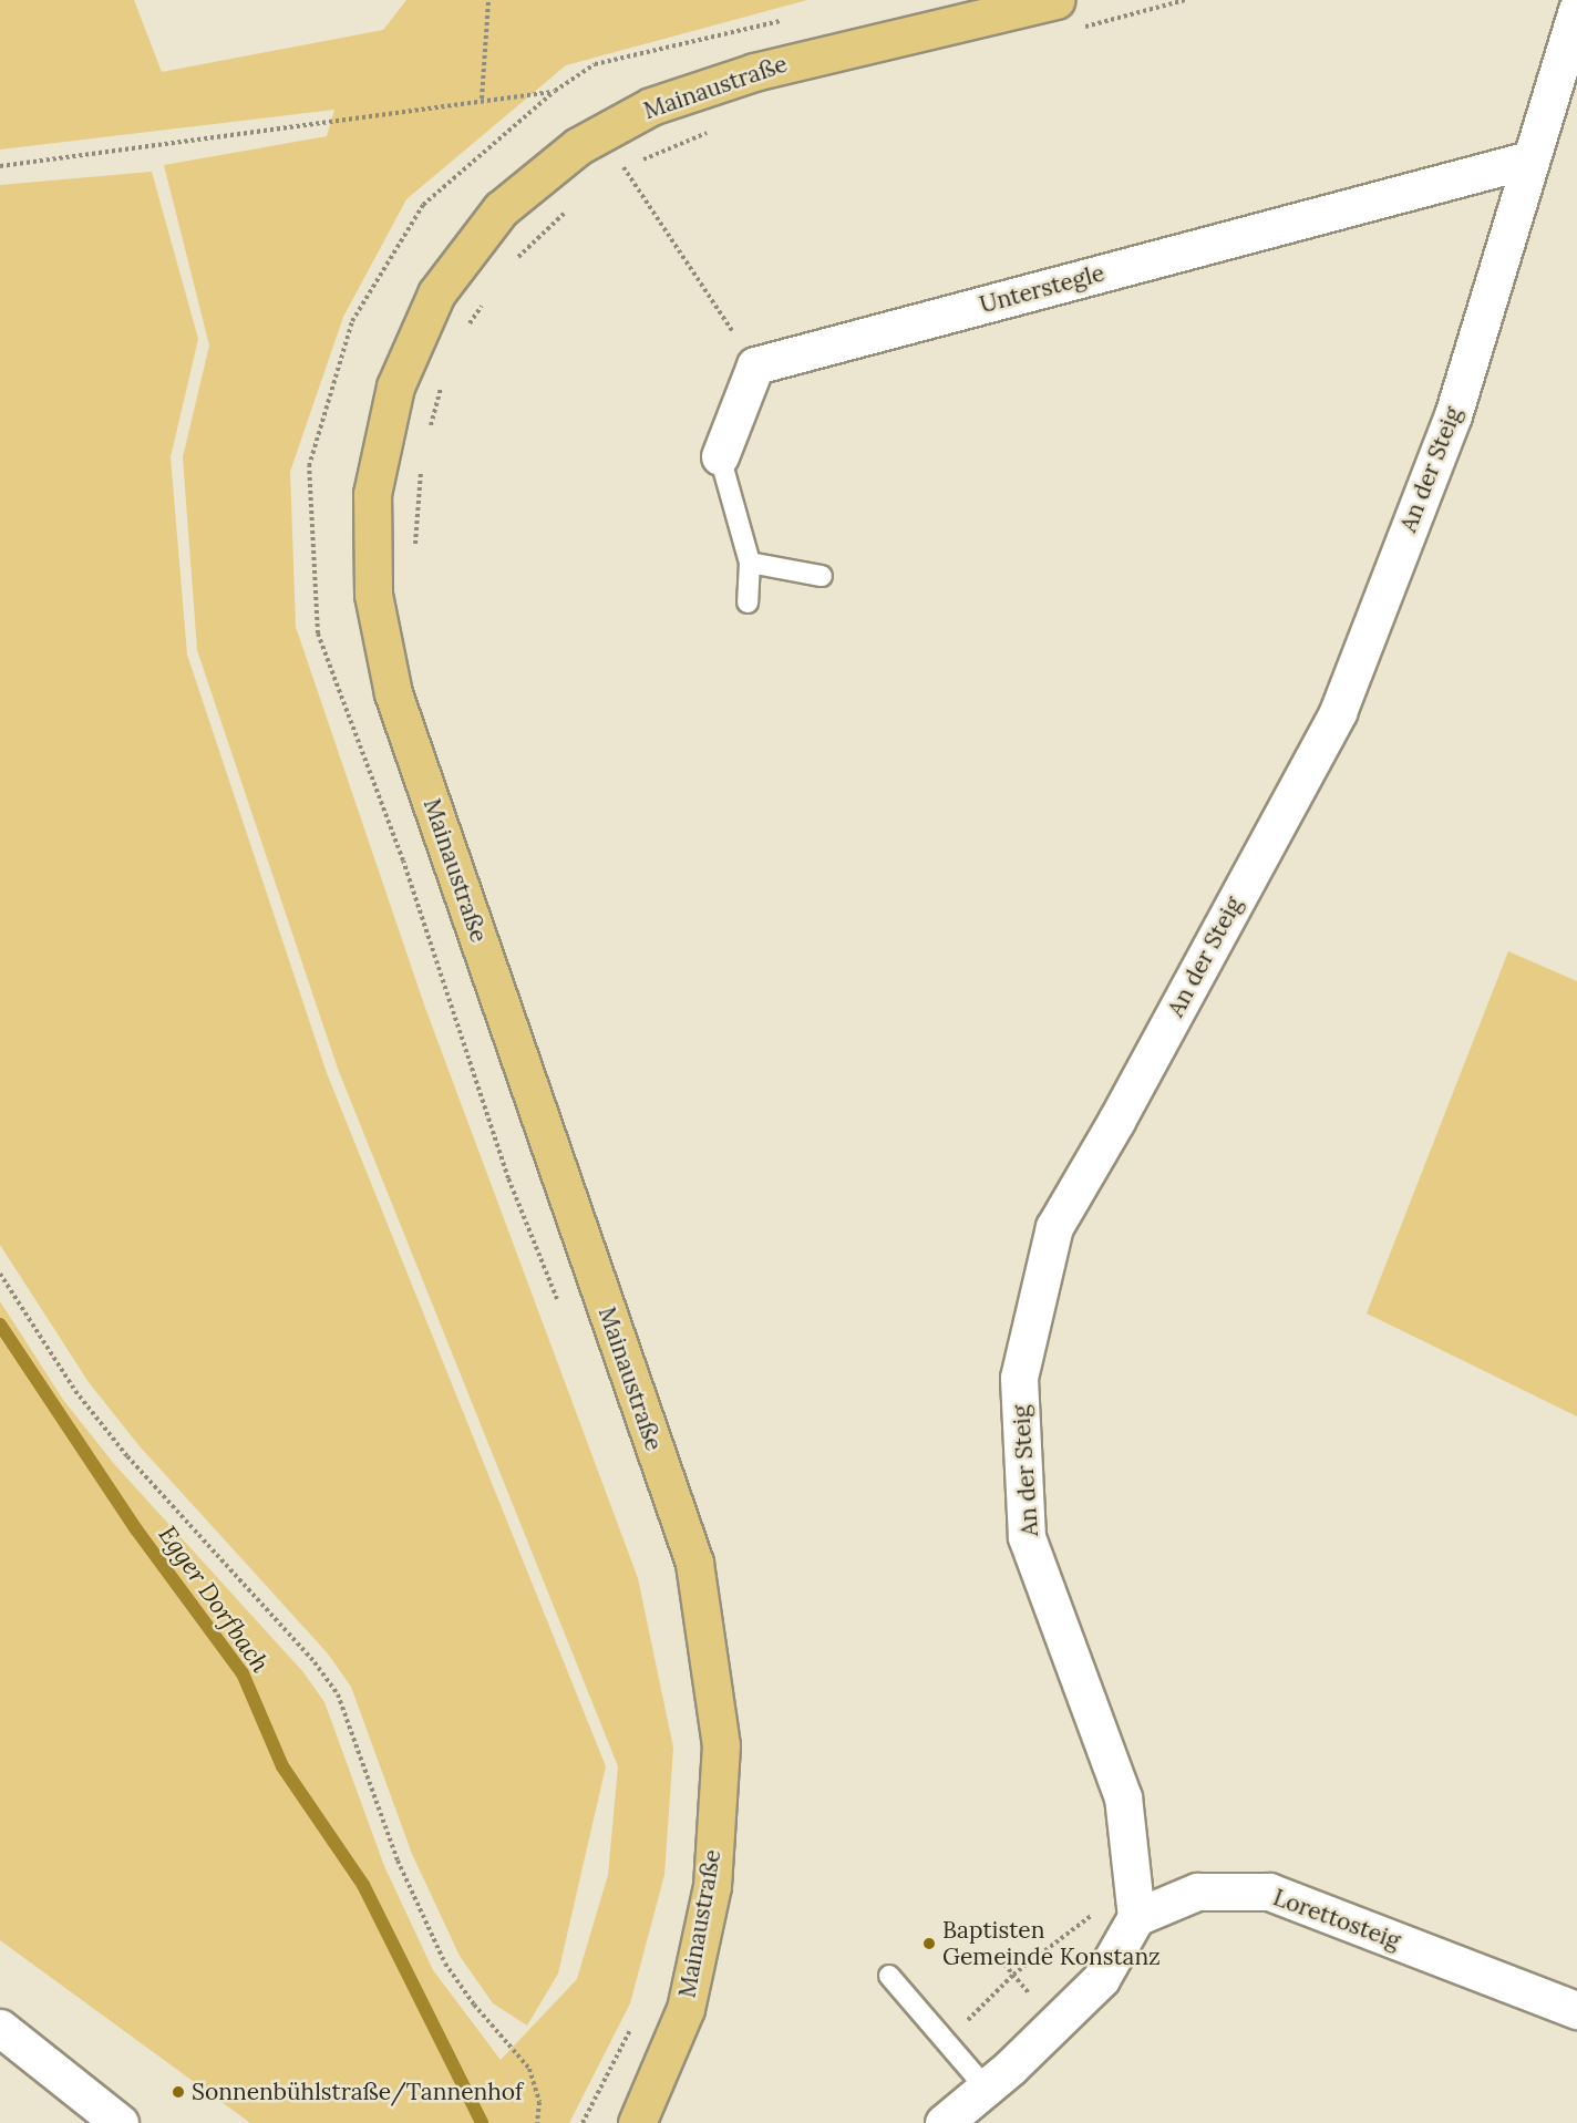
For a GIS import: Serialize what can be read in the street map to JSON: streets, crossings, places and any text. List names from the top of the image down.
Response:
{
  "streets": {
    "main road": ["Mainaustraße"],
    "street": ["Unterstegle", "An der Steig", "Lorettosteig"]
  },
  "crossings": [
    ["Unterstegle", "An der Steig"],
    ["An der Steig", "Lorettosteig"]
  ],
  "water": ["Egger Dorfbach"],
  "places": ["Baptisten Gemeinde Konstanz", "Sonnenbühlstraße/Tannenhof"]
}
